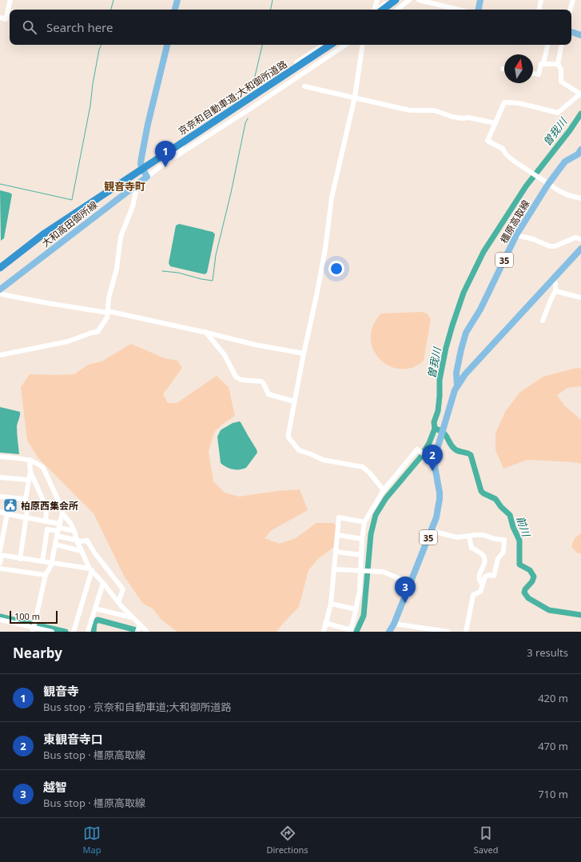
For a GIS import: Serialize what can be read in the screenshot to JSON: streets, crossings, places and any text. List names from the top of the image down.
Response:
{
  "streets": {
    "highway": ["京奈和自動車道;大和御所道路"],
    "main road": ["橿原高取線", "大和高田御所線", "35"]
  },
  "districts": ["観音寺町"],
  "water": ["曽我川", "前川"],
  "places": {
    "public building": ["柏原西集会所"]
  },
  "scale_bar": "100 m",
  "north": "top",
  "page": {
    "search": "Search here",
    "pins": ["1", "2", "3"],
    "scale": "100 m",
    "heading": ["Nearby", "3 results"],
    "list": [
      {
        "mark": "1",
        "name": "観音寺",
        "note": "Bus stop · 京奈和自動車道;大和御所道路",
        "value": "420 m"
      },
      {
        "mark": "2",
        "name": "東観音寺口",
        "note": "Bus stop · 橿原高取線",
        "value": "470 m"
      },
      {
        "mark": "3",
        "name": "越智",
        "note": "Bus stop · 橿原高取線",
        "value": "710 m"
      }
    ],
    "nav": ["Map", "Directions", "Saved"]
  }
}
